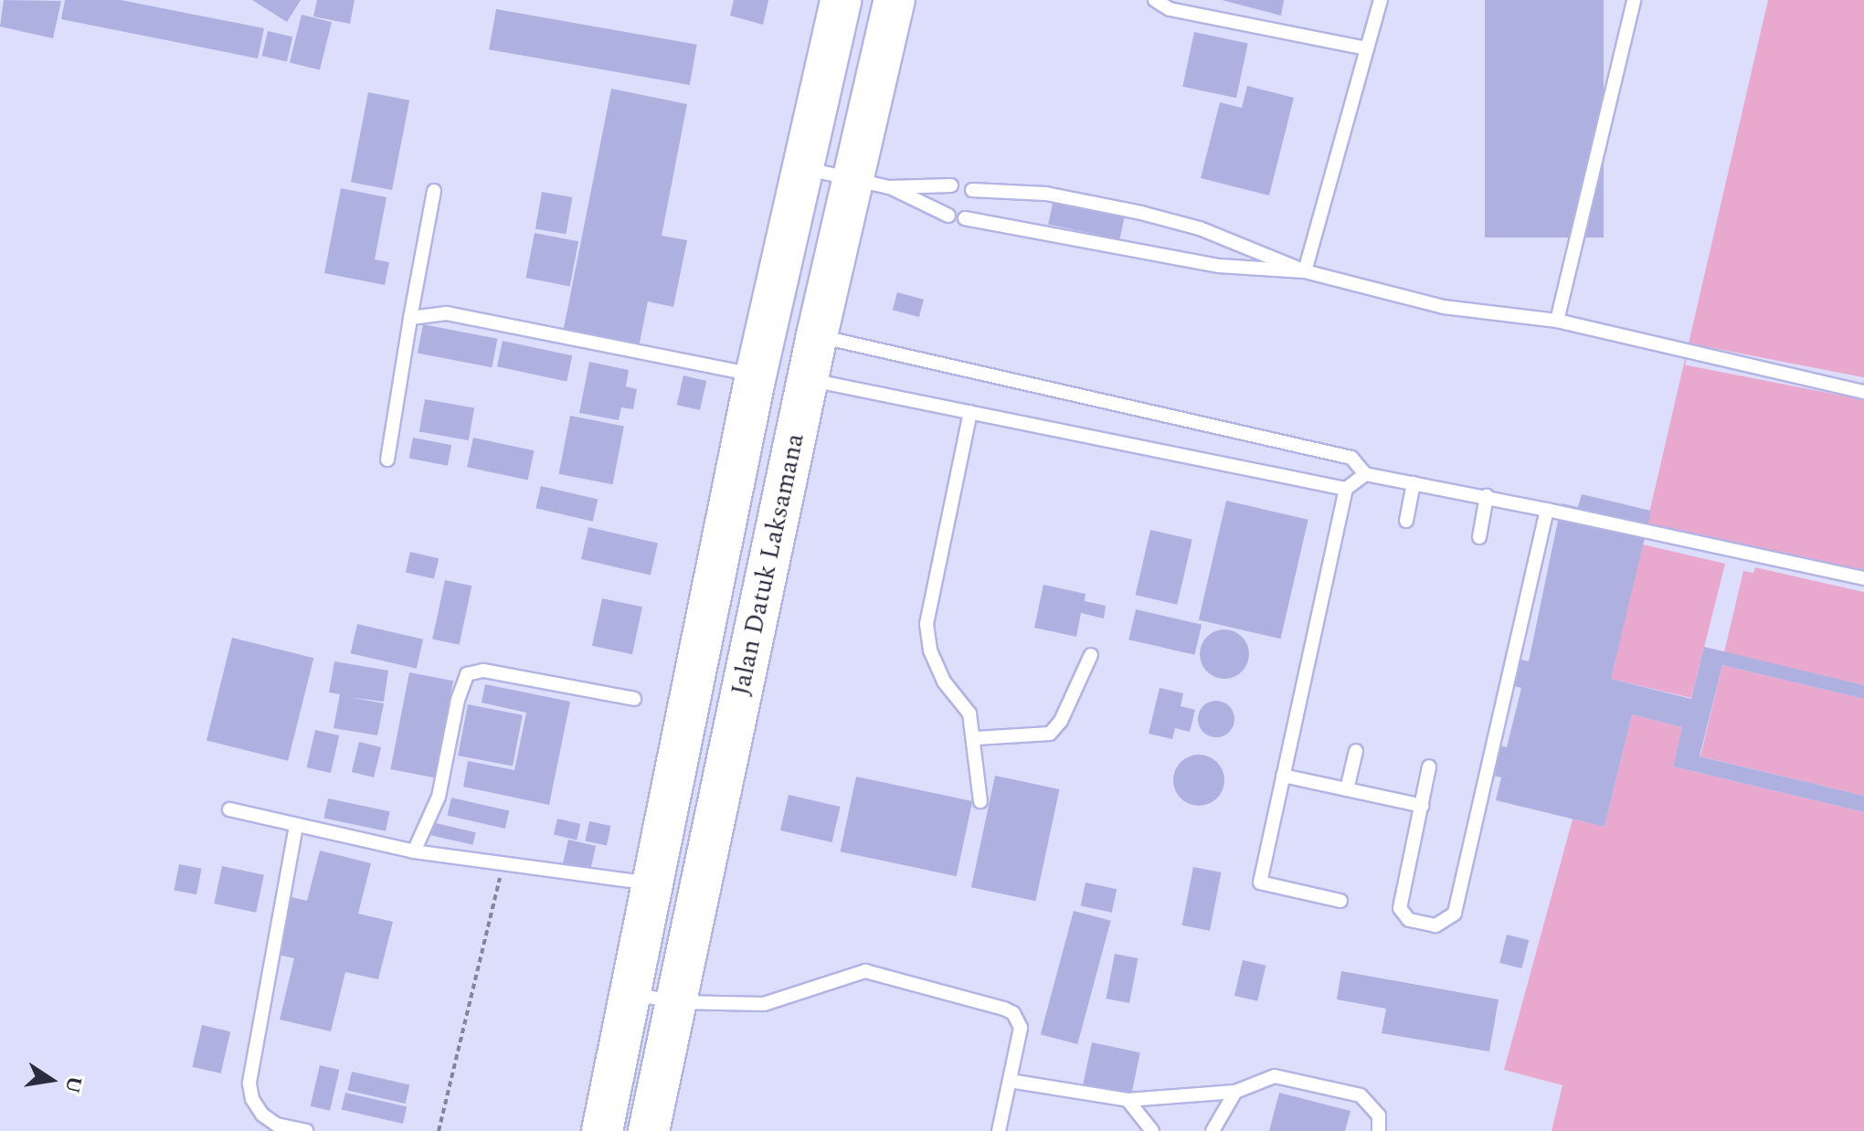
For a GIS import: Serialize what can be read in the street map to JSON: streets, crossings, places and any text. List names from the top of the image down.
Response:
{
  "streets": {
    "highway": ["Jalan Datuk Laksamana"]
  },
  "north": "right"
}
